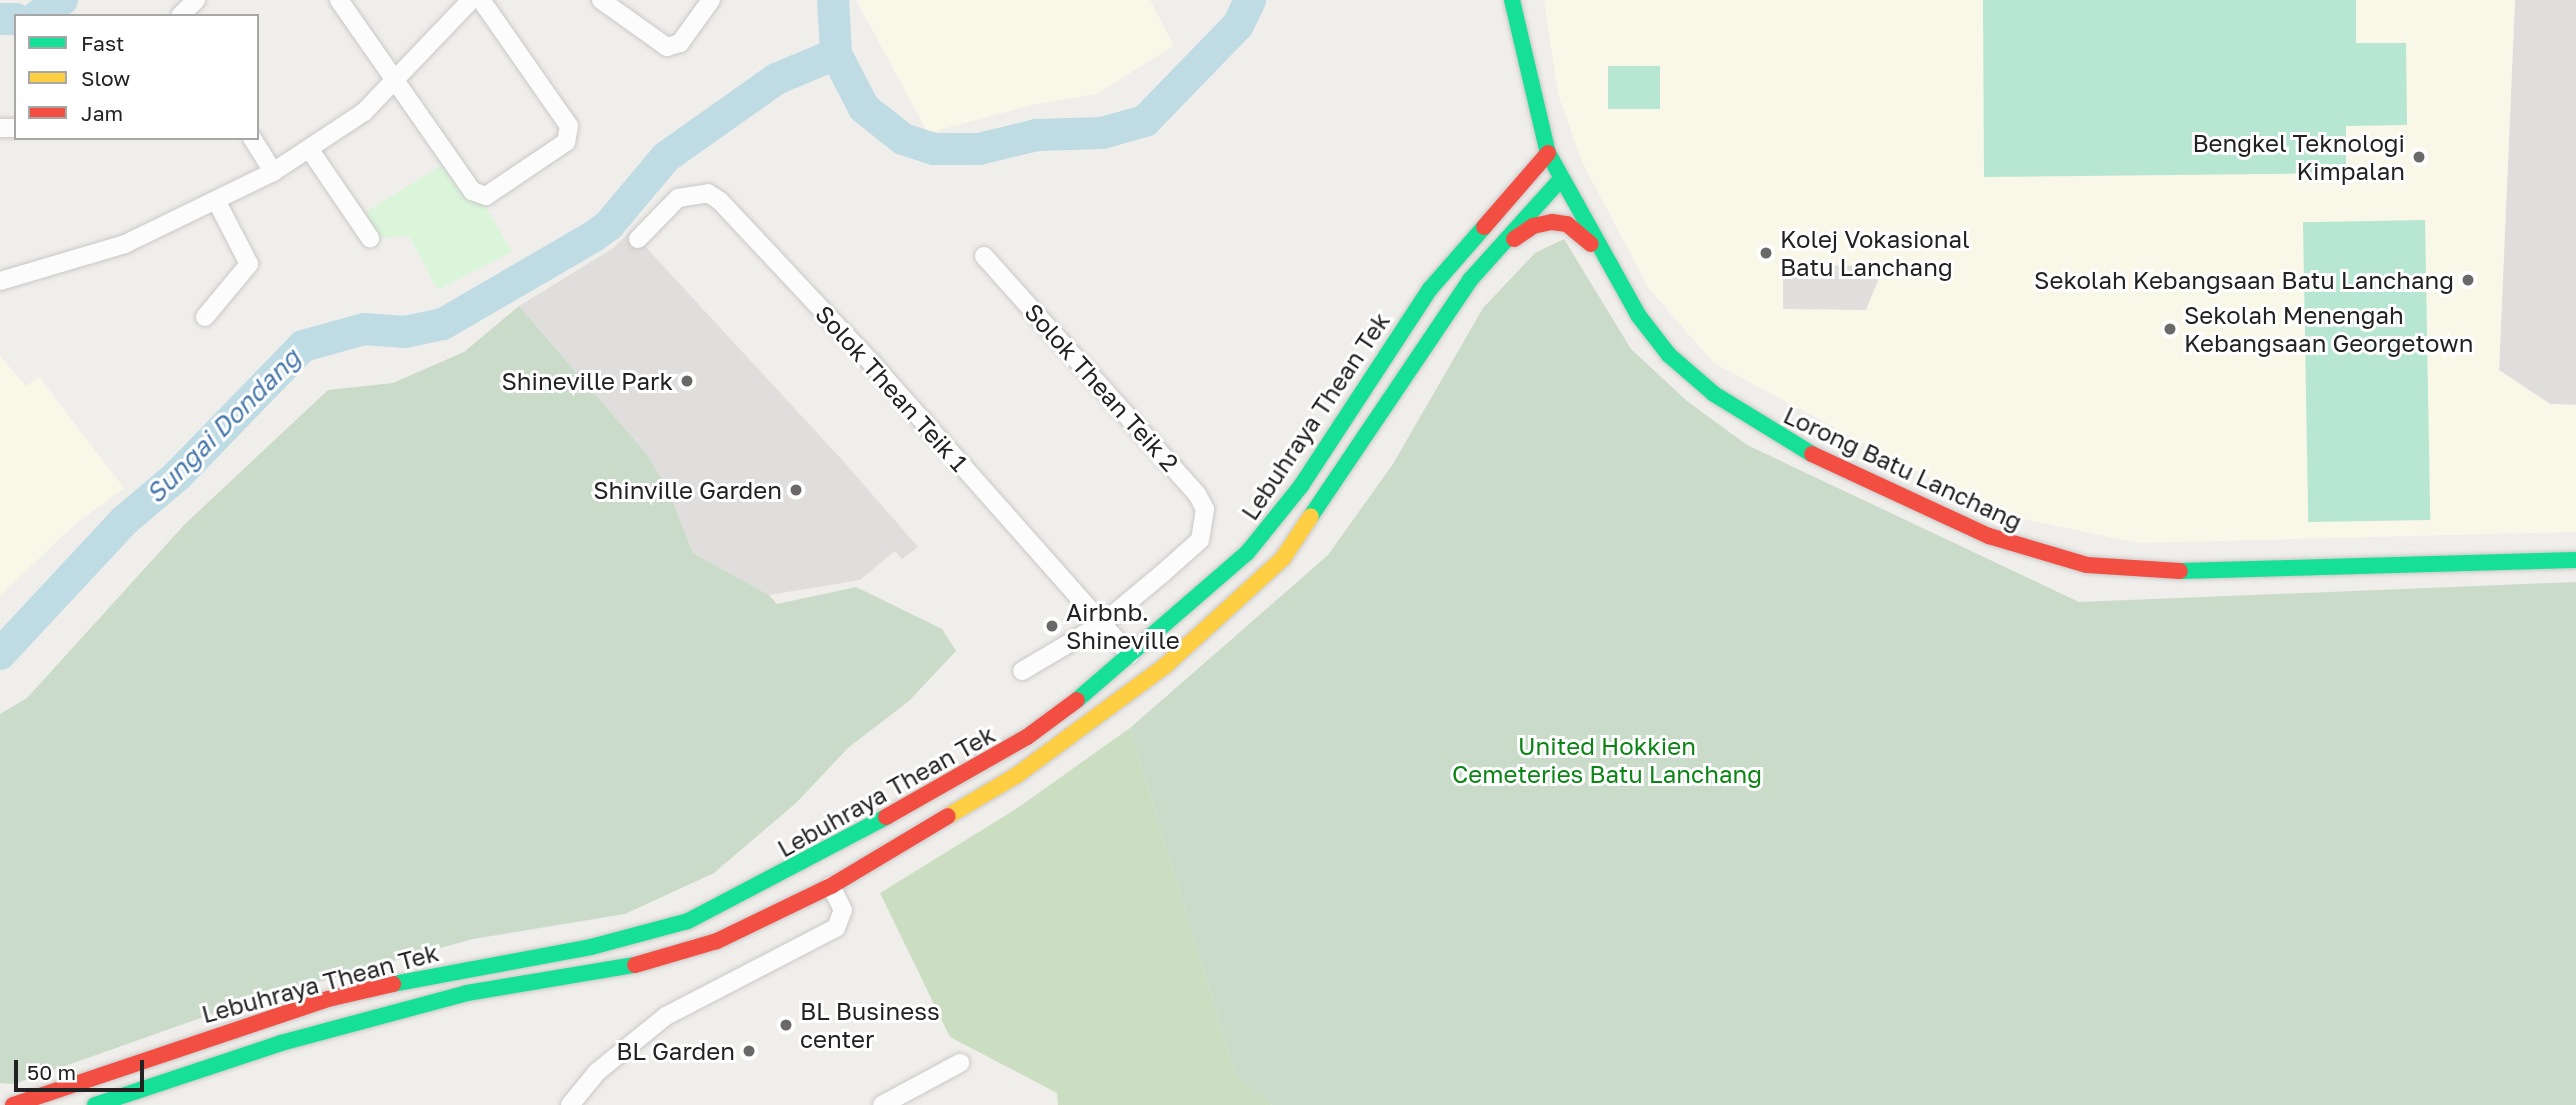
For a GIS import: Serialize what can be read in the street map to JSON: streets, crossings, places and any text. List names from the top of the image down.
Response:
{
  "streets": {
    "main road": ["Lebuhraya Thean Tek", "Lorong Batu Lanchang"],
    "street": ["Solok Thean Teik 2", "Solok Thean Teik 1"]
  },
  "crossings": [
    ["Solok Thean Teik 2", "Solok Thean Teik 1"],
    ["Solok Thean Teik 1", "Lebuhraya Thean Tek"],
    ["Lebuhraya Thean Tek", "Lorong Batu Lanchang"]
  ],
  "water": ["Sungai Dondang"],
  "parks": ["United Hokkien Cemeteries Batu Lanchang"],
  "places": [
    "Bengkel Teknologi Kimpalan",
    "Kolej Vokasional Batu Lanchang",
    "Sekolah Kebangsaan Batu Lanchang",
    "Sekolah Menengah Kebangsaan Georgetown",
    "Shineville Park",
    "Shinville Garden",
    "Airbnb. Shineville",
    "BL Business center",
    "BL Garden"
  ],
  "legend": ["Fast", "Slow", "Jam"],
  "scale_bar": "50 m"
}
